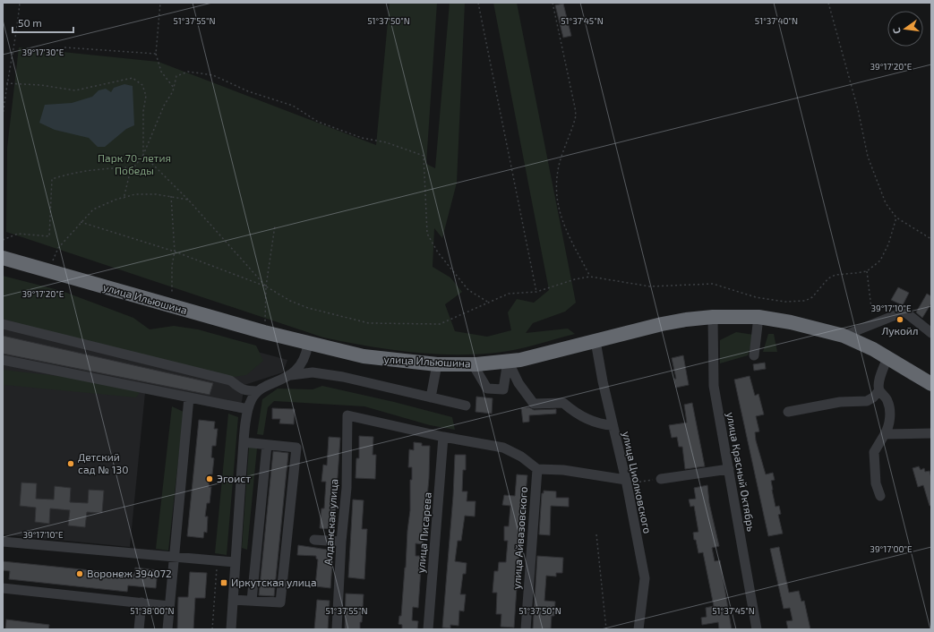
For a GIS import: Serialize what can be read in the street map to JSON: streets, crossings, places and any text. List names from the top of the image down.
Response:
{
  "streets": {
    "highway": ["улица Ильюшина"],
    "street": [
      "улица Красный Октябрь",
      "улица Циолковского",
      "Алданская улица",
      "улица Писарева",
      "улица Айвазовского"
    ]
  },
  "crossings": [
    ["улица Ильюшина", "улица Красный Октябрь"],
    ["улица Ильюшина", "улица Циолковского"],
    ["Алданская улица", "улица Писарева"]
  ],
  "parks": ["Парк 70-летия Победы"],
  "places": {
    "other": [
      "Лукойл",
      "Детский сад № 130",
      "Эгоист",
      "Воронеж 394072"
    ],
    "transit": ["Иркутская улица"]
  },
  "scale_bar": "50 m",
  "north": "left",
  "coordinates": [
    "51°37'45\"N",
    "51°37'55\"N",
    "51°37'50\"N",
    "51°37'40\"N",
    "39°17'30\"E",
    "39°17'20\"E",
    "39°17'10\"E",
    "39°17'00\"E",
    "51°38'00\"N"
  ]
}
